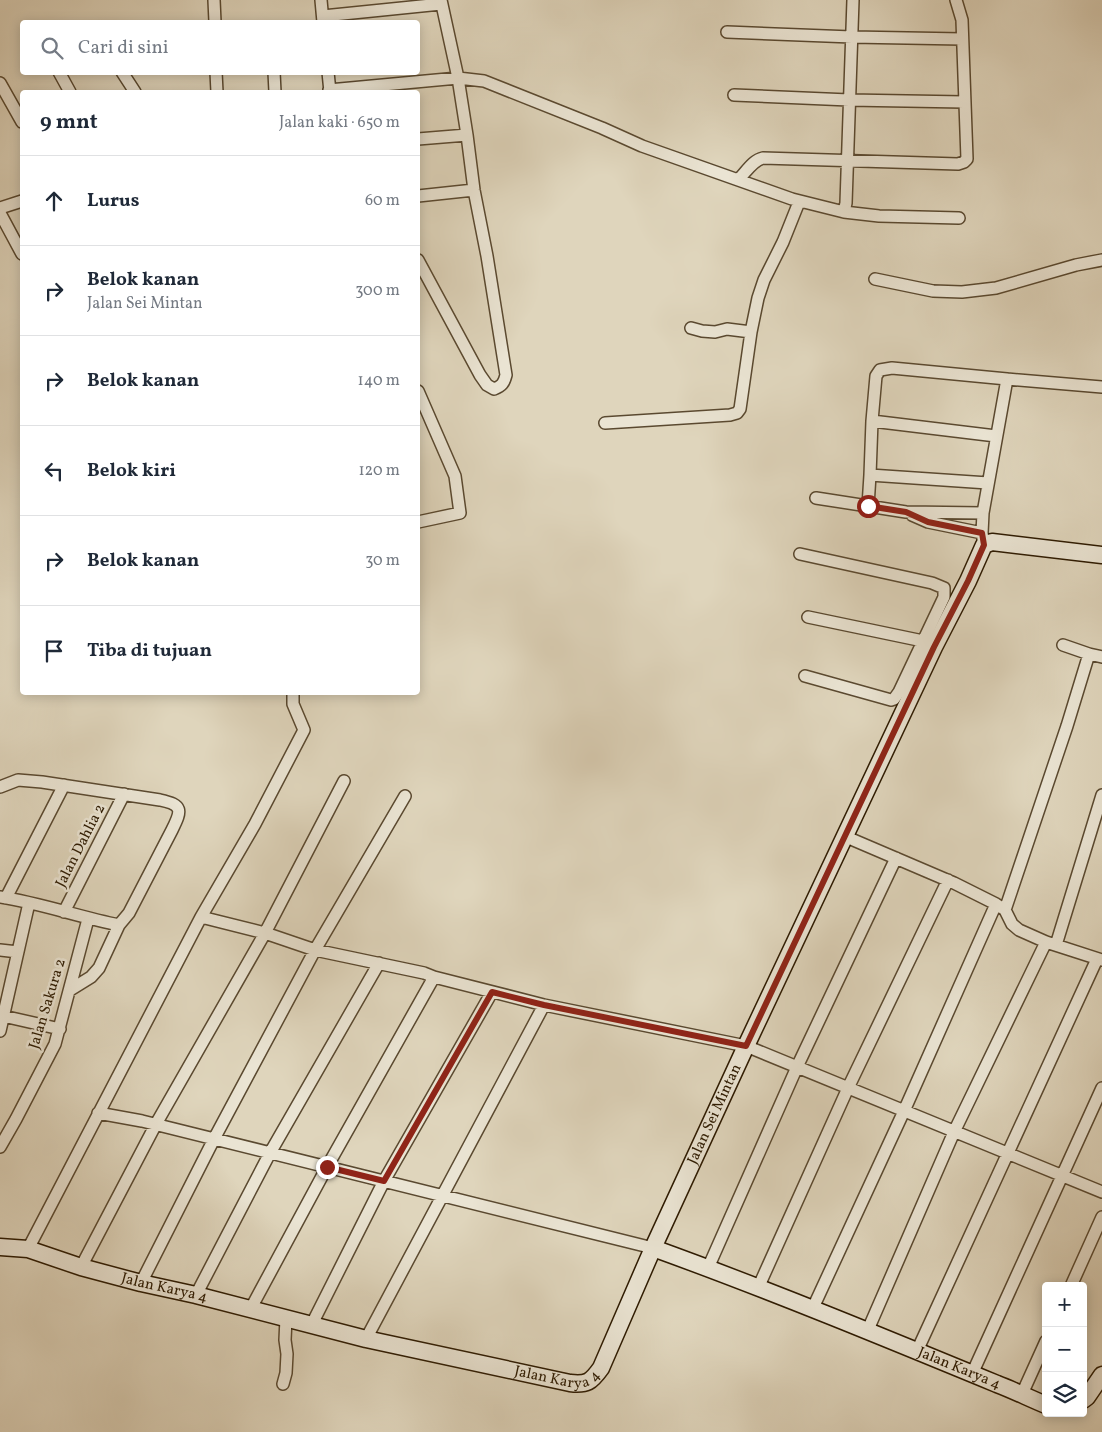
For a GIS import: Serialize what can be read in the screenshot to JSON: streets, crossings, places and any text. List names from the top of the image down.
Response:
{
  "streets": {
    "main road": ["Jalan Sei Mintan", "Jalan Karya 4"],
    "street": ["Jalan Dahlia 2", "Jalan Sakura 2"]
  },
  "crossings": [
    ["Jalan Sei Mintan", "Jalan Karya 4"]
  ],
  "page": {
    "search": "Cari di sini",
    "heading": ["9 mnt", "Jalan kaki · 650 m"],
    "list": [
      ["Lurus", "60 m"],
      ["Belok kanan", "Jalan Sei Mintan", "300 m"],
      ["Belok kanan", "140 m"],
      ["Belok kiri", "120 m"],
      ["Belok kanan", "30 m"],
      "Tiba di tujuan"
    ],
    "map_buttons": ["+", "−"]
  }
}
